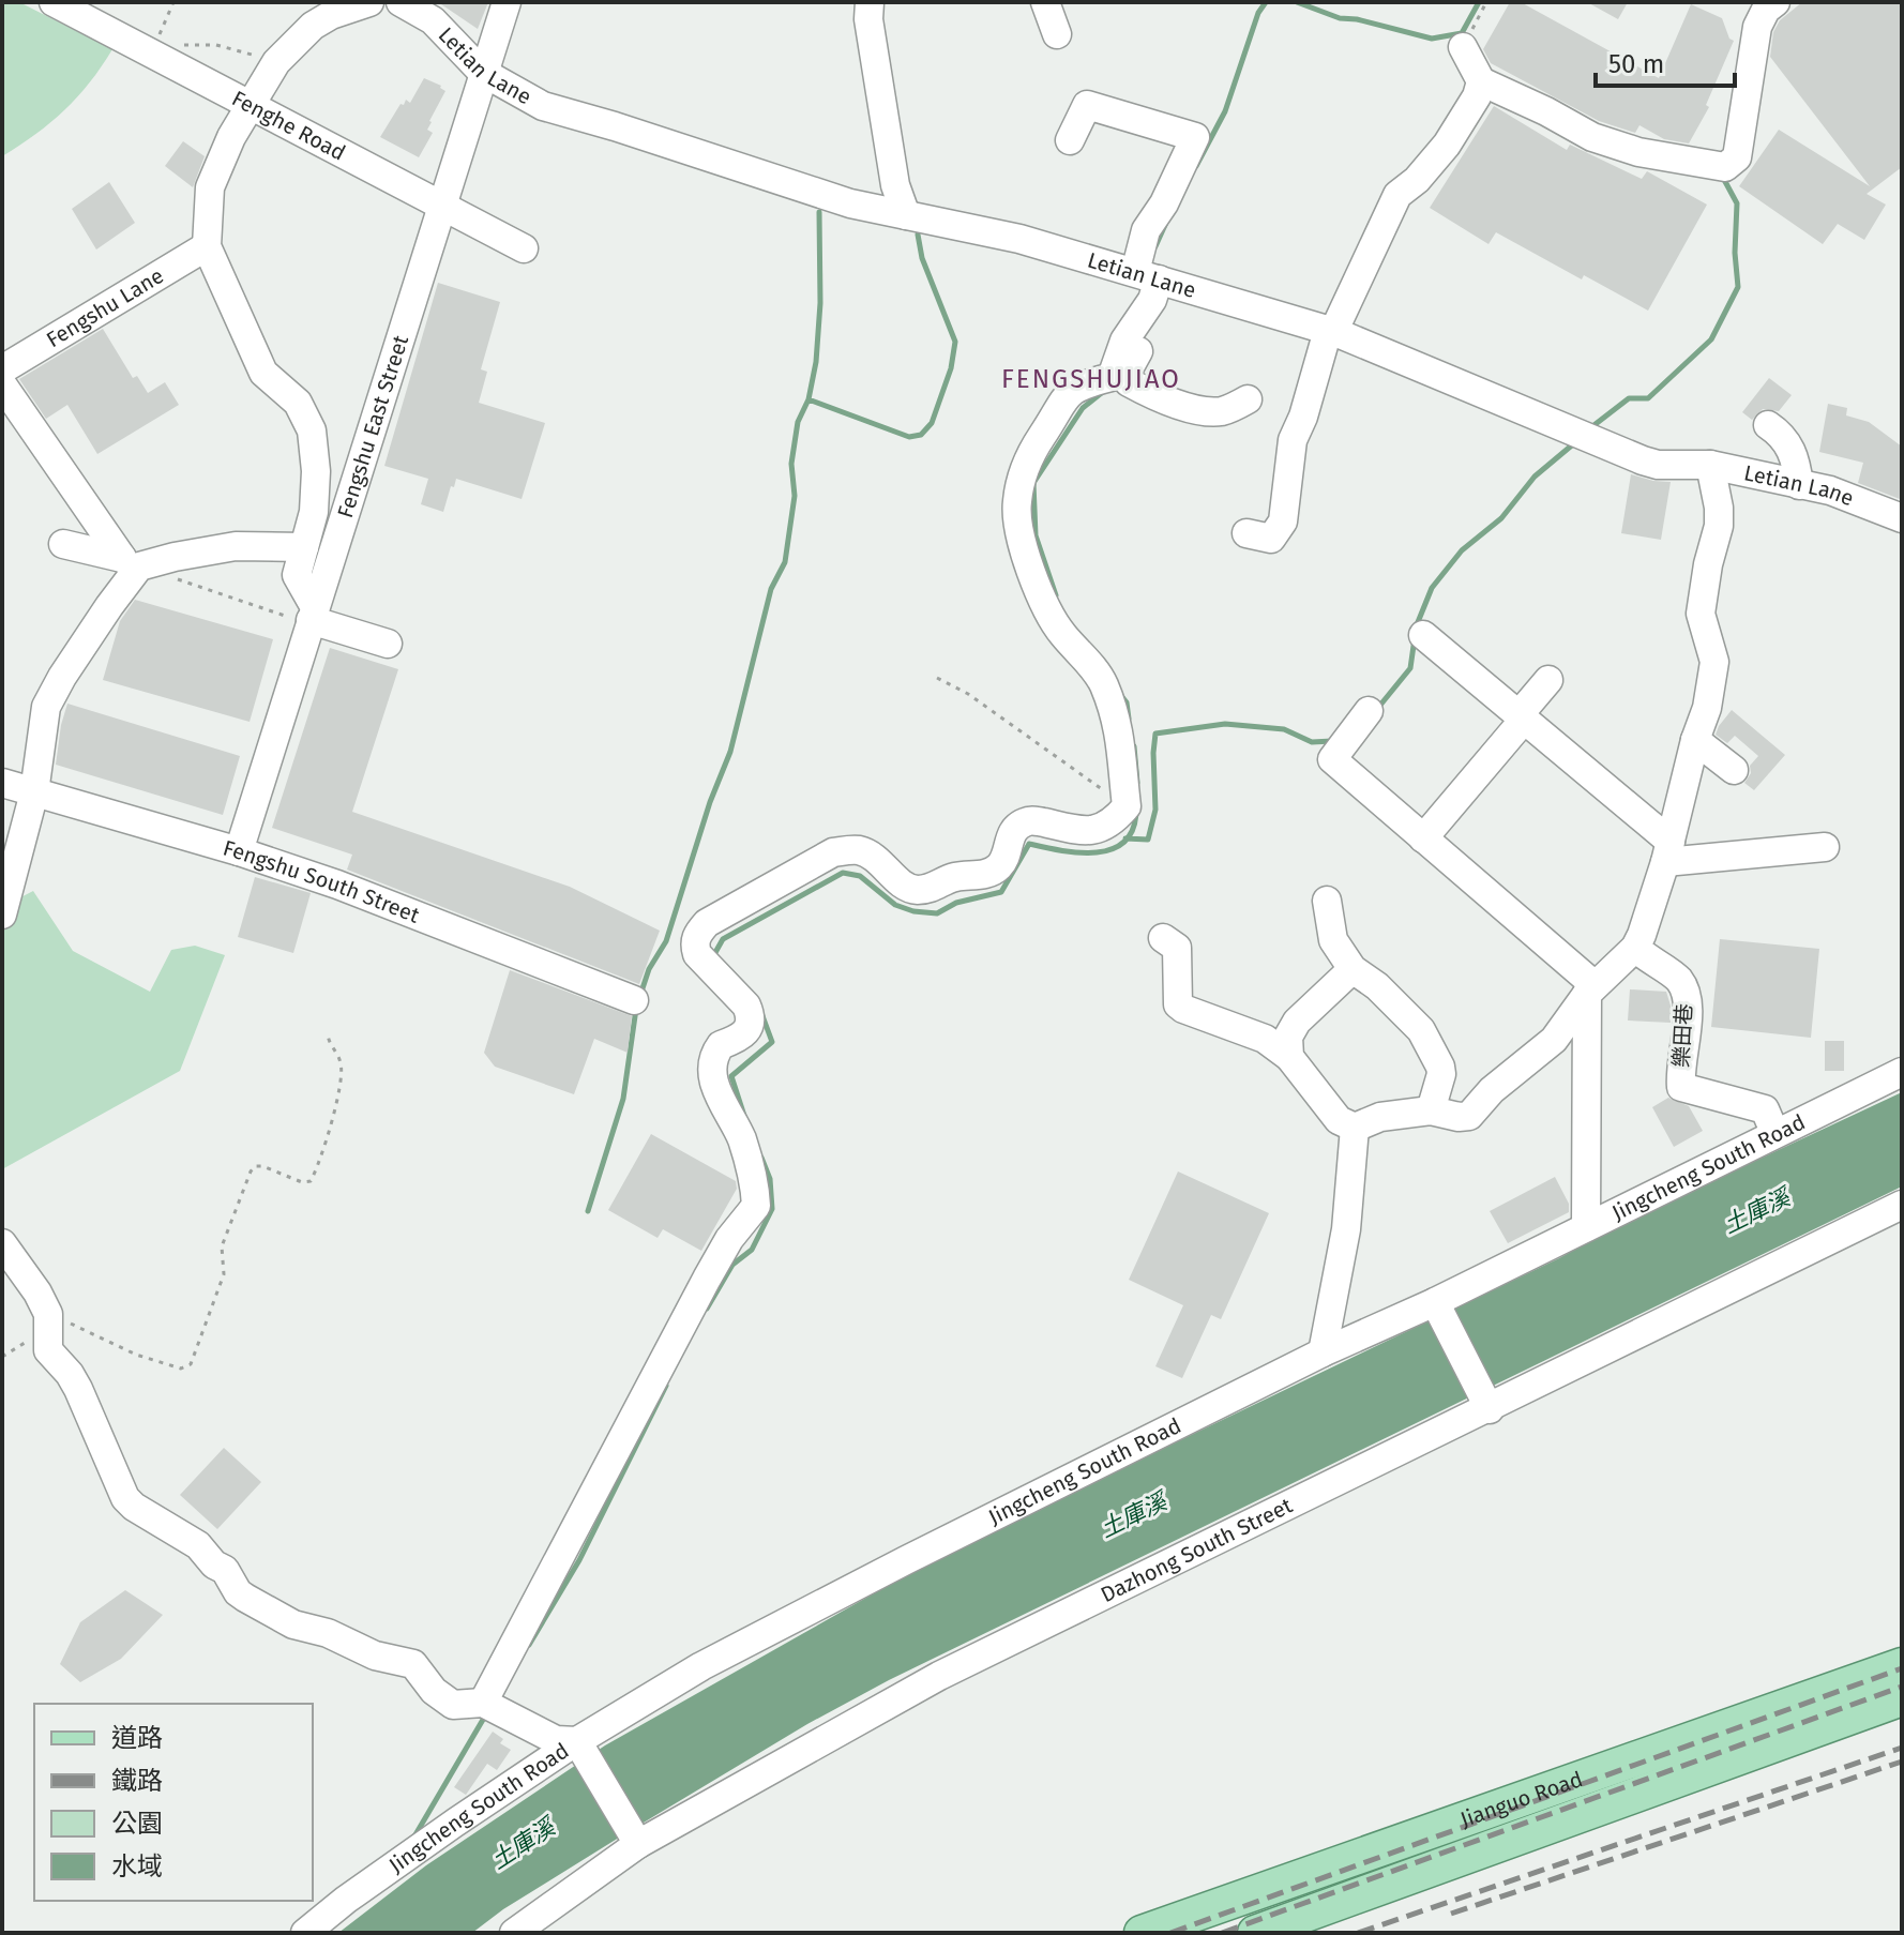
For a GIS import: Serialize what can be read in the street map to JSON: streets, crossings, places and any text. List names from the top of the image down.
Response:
{
  "streets": {
    "main road": ["Jianguo Road"],
    "street": [
      "Letian Lane",
      "Fenghe Road",
      "Fengshu Lane",
      "Fengshu East Street",
      "Fengshu South Street",
      "樂田巷",
      "Jingcheng South Road",
      "Dazhong South Street"
    ]
  },
  "crossings": [
    ["Letian Lane", "Fengshu East Street"],
    ["Fenghe Road", "Fengshu East Street"],
    ["Fengshu East Street", "Fengshu South Street"],
    ["樂田巷", "Jingcheng South Road"]
  ],
  "districts": ["FENGSHUJIAO"],
  "water": ["土庫溪"],
  "legend": [
    "道路",
    "鐵路",
    "公園",
    "水域"
  ],
  "scale_bar": "50 m"
}
